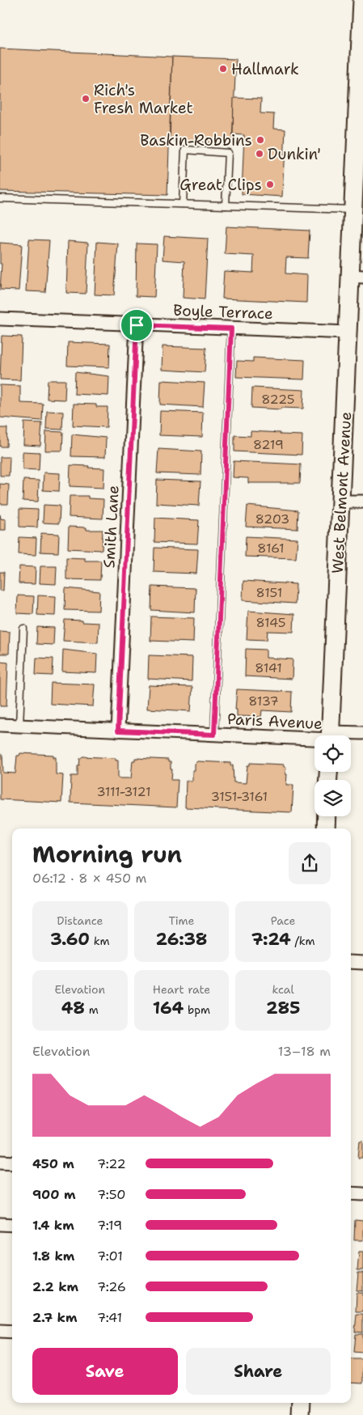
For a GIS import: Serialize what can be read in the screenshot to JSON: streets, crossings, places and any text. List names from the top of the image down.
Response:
{
  "streets": {
    "main road": ["West Belmont Avenue"],
    "street": ["Boyle Terrace", "Smith Lane", "Paris Avenue"]
  },
  "crossings": [
    ["Boyle Terrace", "West Belmont Avenue"],
    ["Boyle Terrace", "Smith Lane"],
    ["Smith Lane", "Paris Avenue"]
  ],
  "places": [
    "Hallmark",
    "Rich's Fresh Market",
    "Baskin-Robbins",
    "Dunkin'",
    "Great Clips"
  ],
  "house_numbers": [
    "8225",
    "8219",
    "8203",
    "8161",
    "8151",
    "8145",
    "8141",
    "8137",
    "3111-3121",
    "3151-3161"
  ],
  "page": {
    "heading": ["Morning run", "06:12 · 8 × 450 m"],
    "stats": [
      ["Distance", "3.60 km"],
      ["Time", "26:38"],
      ["Pace", "7:24 /km"],
      ["Elevation", "48 m"],
      ["Heart rate", "164 bpm"],
      ["kcal", "285"]
    ],
    "chart": ["Elevation", "13–18 m"],
    "list": [
      {
        "name": "450 m",
        "note": "7:22"
      },
      {
        "name": "900 m",
        "note": "7:50"
      },
      {
        "name": "1.4 km",
        "note": "7:19"
      },
      {
        "name": "1.8 km",
        "note": "7:01"
      },
      {
        "name": "2.2 km",
        "note": "7:26"
      },
      {
        "name": "2.7 km",
        "note": "7:41"
      }
    ],
    "buttons": ["Save", "Share"]
  }
}
